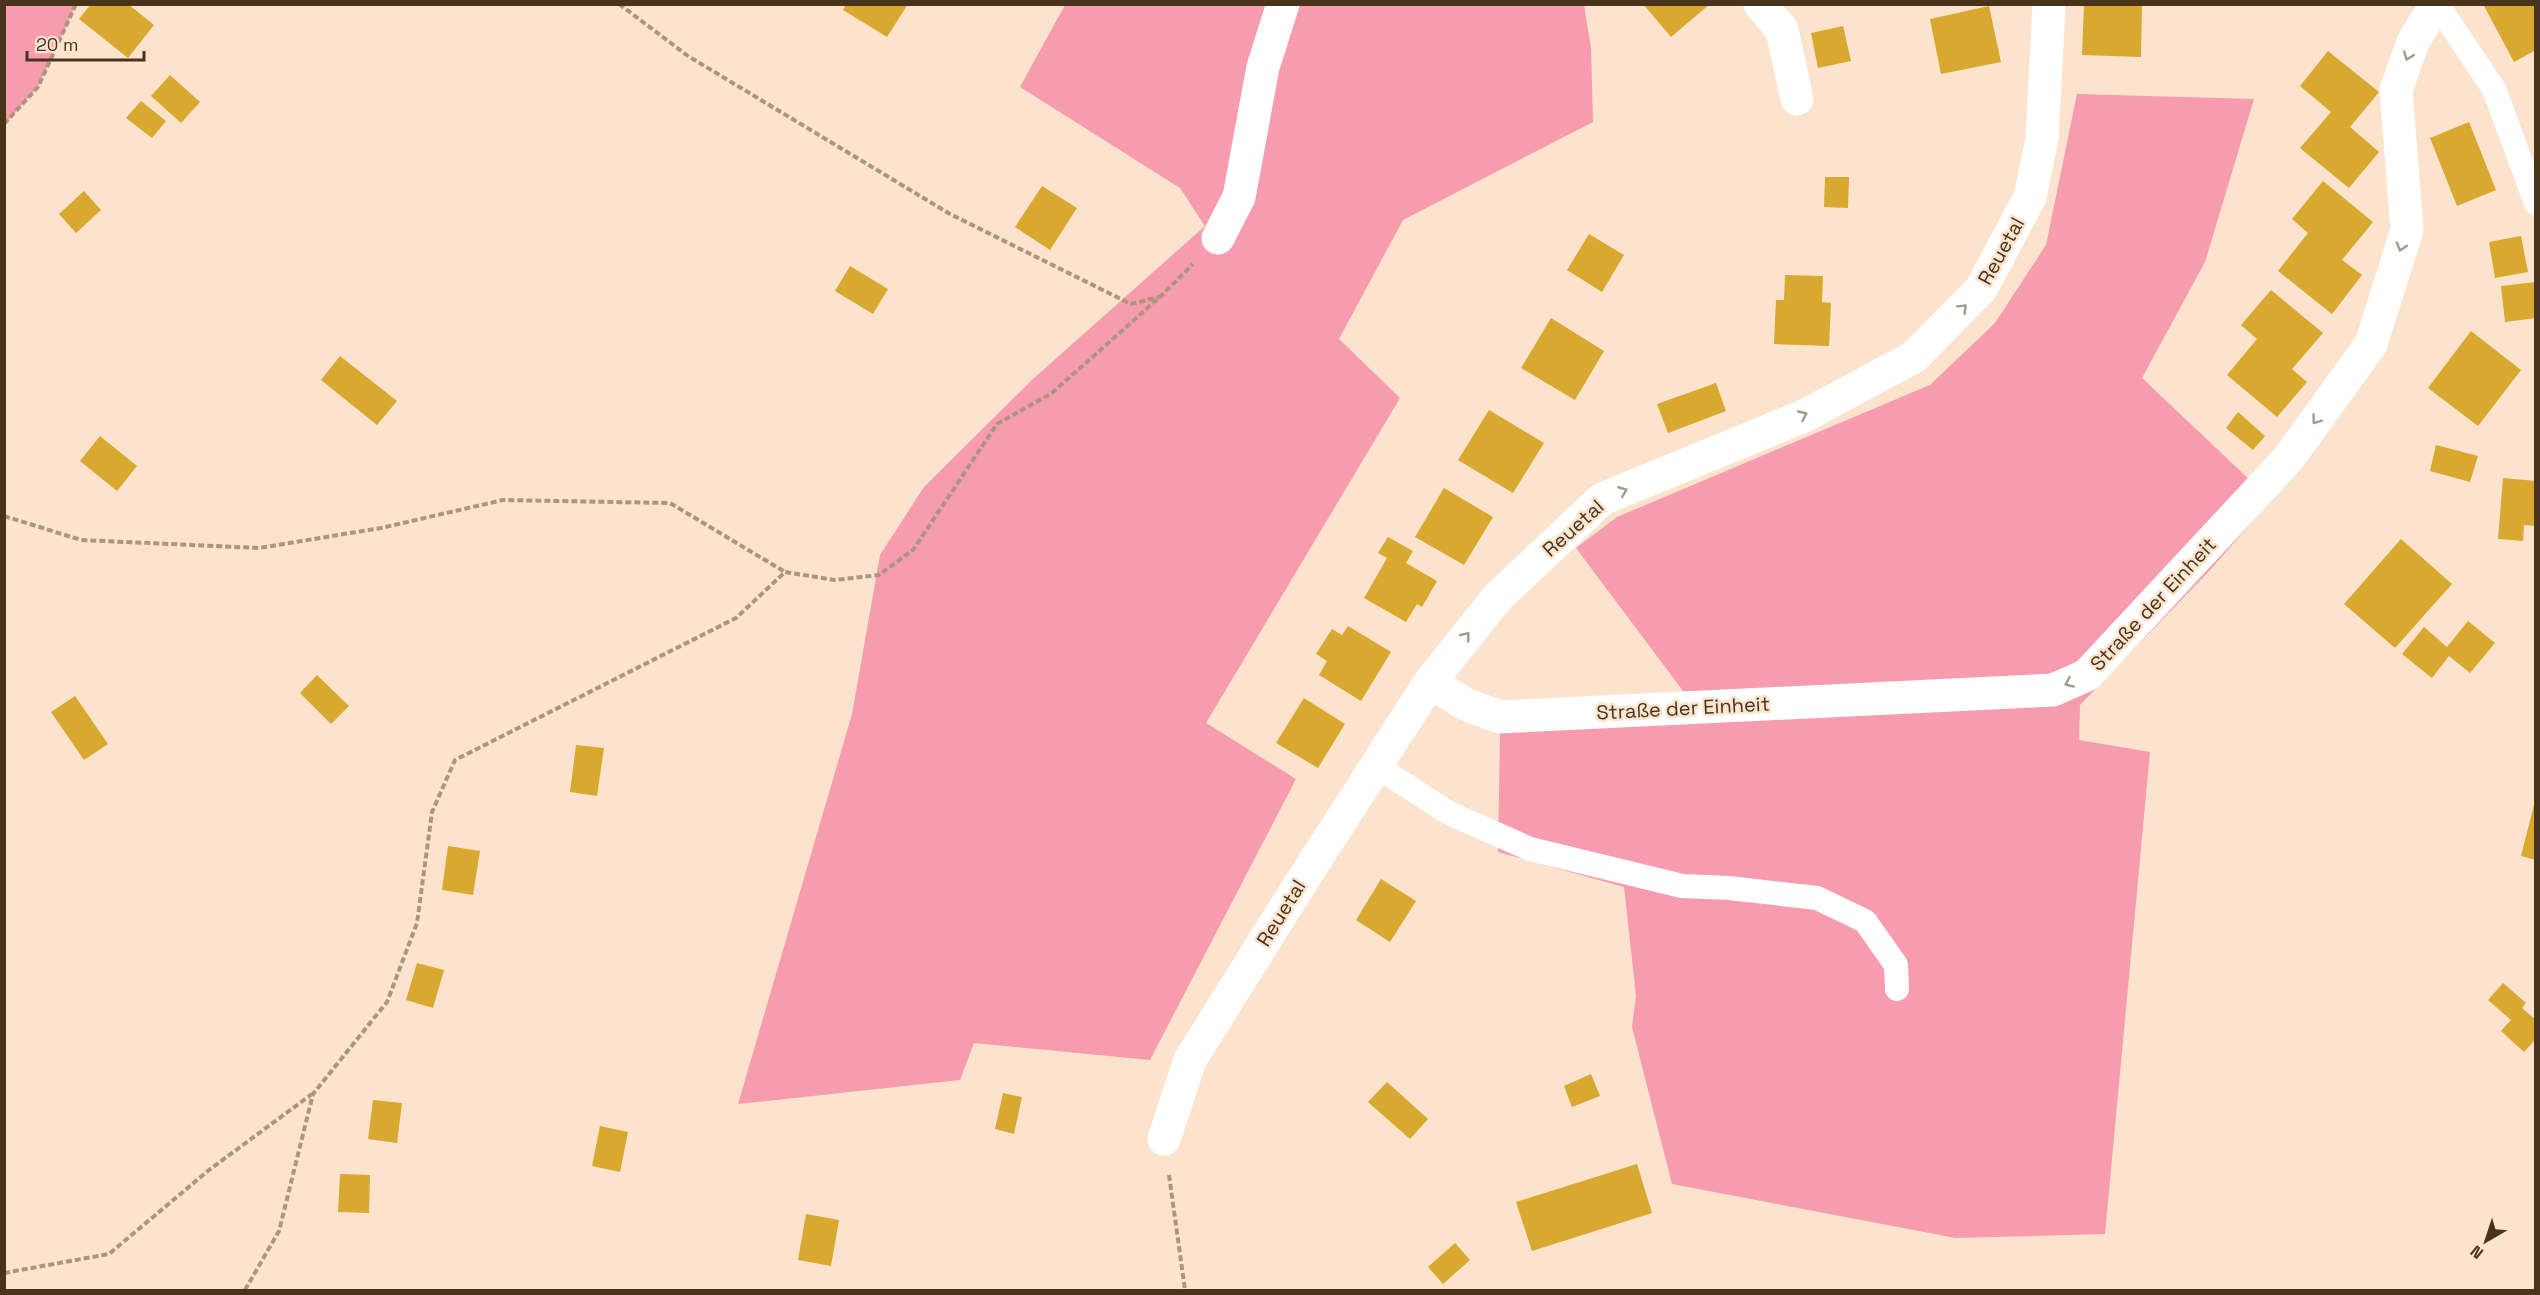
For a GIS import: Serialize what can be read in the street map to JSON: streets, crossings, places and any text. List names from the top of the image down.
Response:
{
  "streets": {
    "street": ["Reuetal", "Straße der Einheit"]
  },
  "crossings": [
    ["Reuetal", "Straße der Einheit"]
  ],
  "one_way": ["Reuetal", "Straße der Einheit"],
  "scale_bar": "20 m",
  "north": "bottom left"
}
